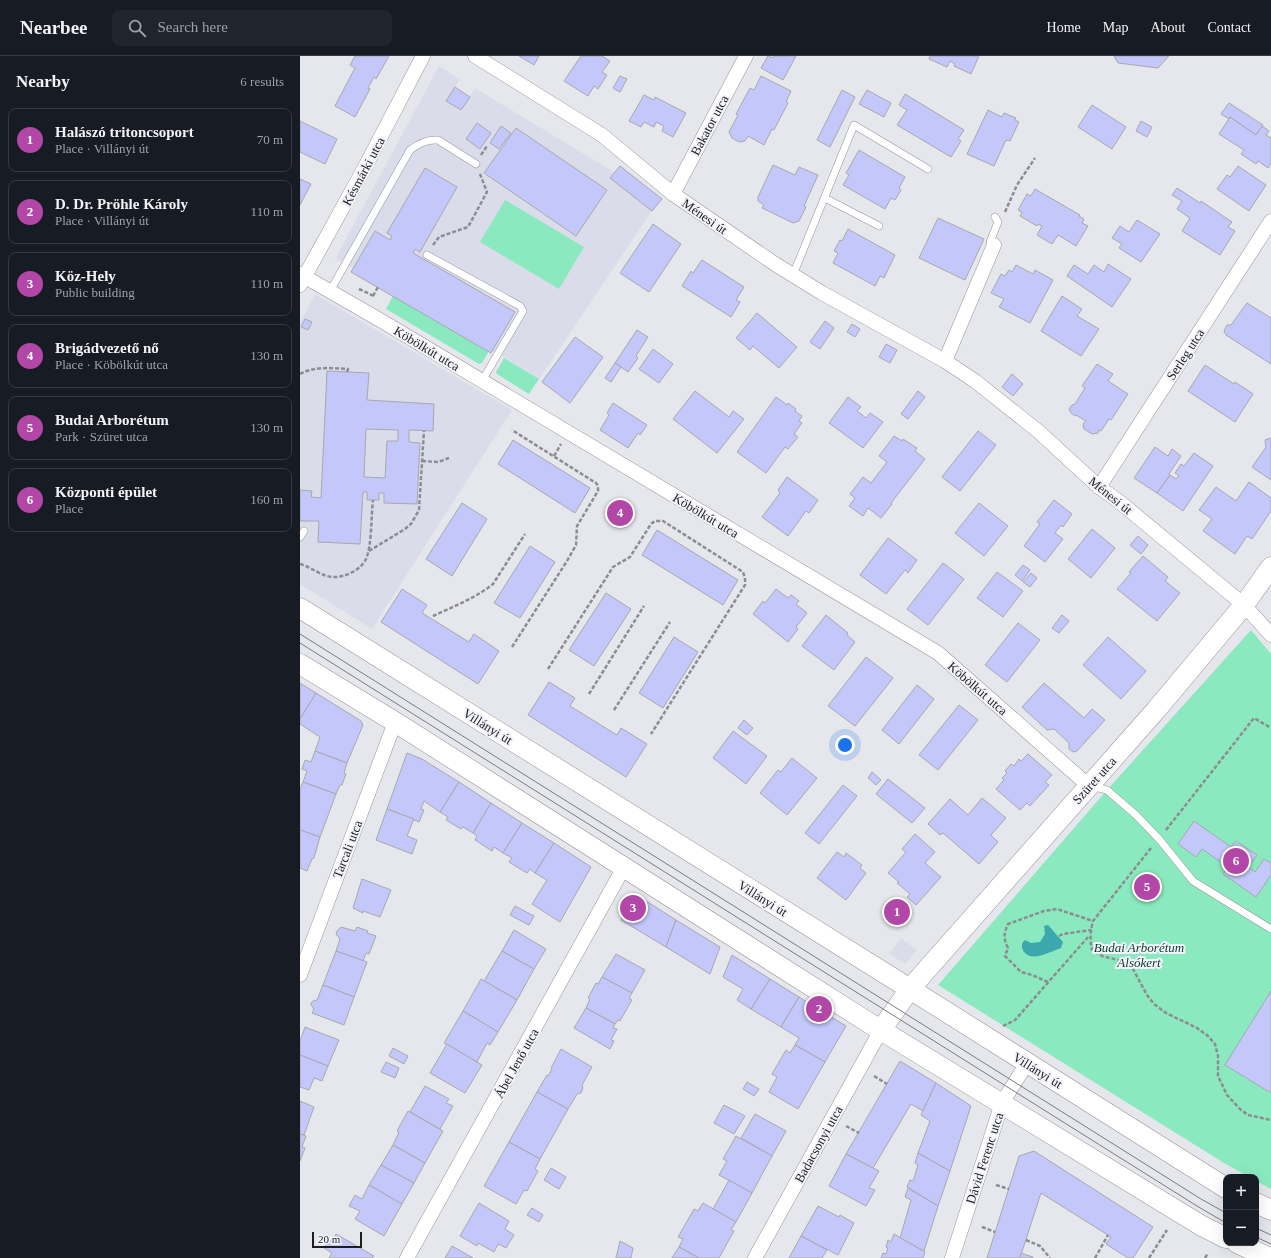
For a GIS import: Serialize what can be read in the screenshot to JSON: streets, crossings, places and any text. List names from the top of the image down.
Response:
{
  "streets": {
    "street": [
      "Bakator utca",
      "Késmárki utca",
      "Ménesi út",
      "Köbölkút utca",
      "Serleg utca",
      "Villányi út",
      "Szüret utca",
      "Tarcali utca",
      "Ábel Jenő utca",
      "Badacsonyi utca",
      "Dávid Ferenc utca"
    ]
  },
  "crossings": [
    ["Bakator utca", "Ménesi út"],
    ["Késmárki utca", "Köbölkút utca"],
    ["Ménesi út", "Serleg utca"],
    ["Ménesi út", "Szüret utca"],
    ["Köbölkút utca", "Szüret utca"],
    ["Villányi út", "Szüret utca"],
    ["Villányi út", "Dávid Ferenc utca"],
    ["Szüret utca", "Badacsonyi utca"]
  ],
  "parks": ["Budai Arborétum Alsókert"],
  "scale_bar": "20 m",
  "page": {
    "header": "Nearbee",
    "search": "Search here",
    "nav": [
      "Home",
      "Map",
      "About",
      "Contact"
    ],
    "heading": ["Nearby", "6 results"],
    "list": [
      {
        "mark": "1",
        "name": "Halászó tritoncsoport",
        "note": "Place · Villányi út",
        "value": "70 m"
      },
      {
        "mark": "2",
        "name": "D. Dr. Pröhle Károly",
        "note": "Place · Villányi út",
        "value": "110 m"
      },
      {
        "mark": "3",
        "name": "Köz-Hely",
        "note": "Public building",
        "value": "110 m"
      },
      {
        "mark": "4",
        "name": "Brigádvezető nő",
        "note": "Place · Köbölkút utca",
        "value": "130 m"
      },
      {
        "mark": "5",
        "name": "Budai Arborétum",
        "note": "Park · Szüret utca",
        "value": "130 m"
      },
      {
        "mark": "6",
        "name": "Központi épület",
        "note": "Place",
        "value": "160 m"
      }
    ],
    "pins": [
      "4",
      "6",
      "5",
      "3",
      "1",
      "2"
    ],
    "map_buttons": ["+", "−"],
    "scale": "20 m"
  }
}
